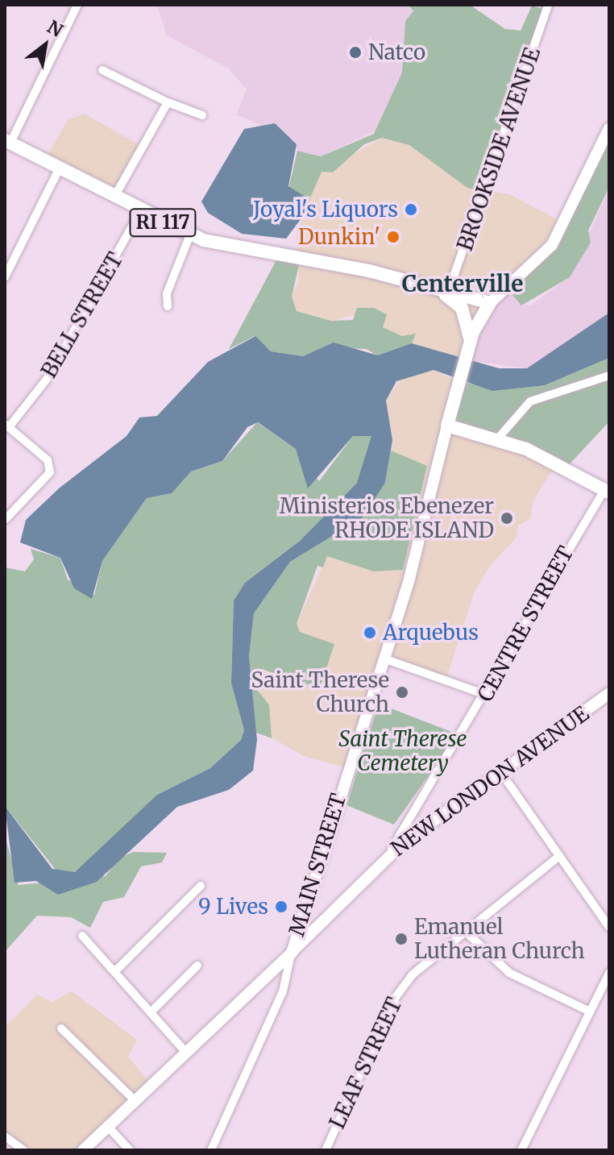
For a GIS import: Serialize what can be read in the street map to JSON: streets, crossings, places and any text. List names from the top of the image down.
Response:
{
  "streets": {
    "main road": ["RI 117", "NEW LONDON AVENUE", "MAIN STREET"],
    "street": [
      "BROOKSIDE AVENUE",
      "BELL STREET",
      "CENTRE STREET",
      "LEAF STREET"
    ]
  },
  "crossings": [
    ["BROOKSIDE AVENUE", "RI 117"],
    ["RI 117", "BELL STREET"],
    ["RI 117", "MAIN STREET"],
    ["CENTRE STREET", "NEW LONDON AVENUE"],
    ["NEW LONDON AVENUE", "MAIN STREET"]
  ],
  "districts": ["Centerville"],
  "parks": ["Saint Therese Cemetery"],
  "places": [
    "Natco",
    "Joyal's Liquors",
    "Dunkin'",
    "Ministerios Ebenezer RHODE ISLAND",
    "Arquebus",
    "Saint Therese Church",
    "9 Lives",
    "Emanuel Lutheran Church"
  ],
  "north": "top right"
}
